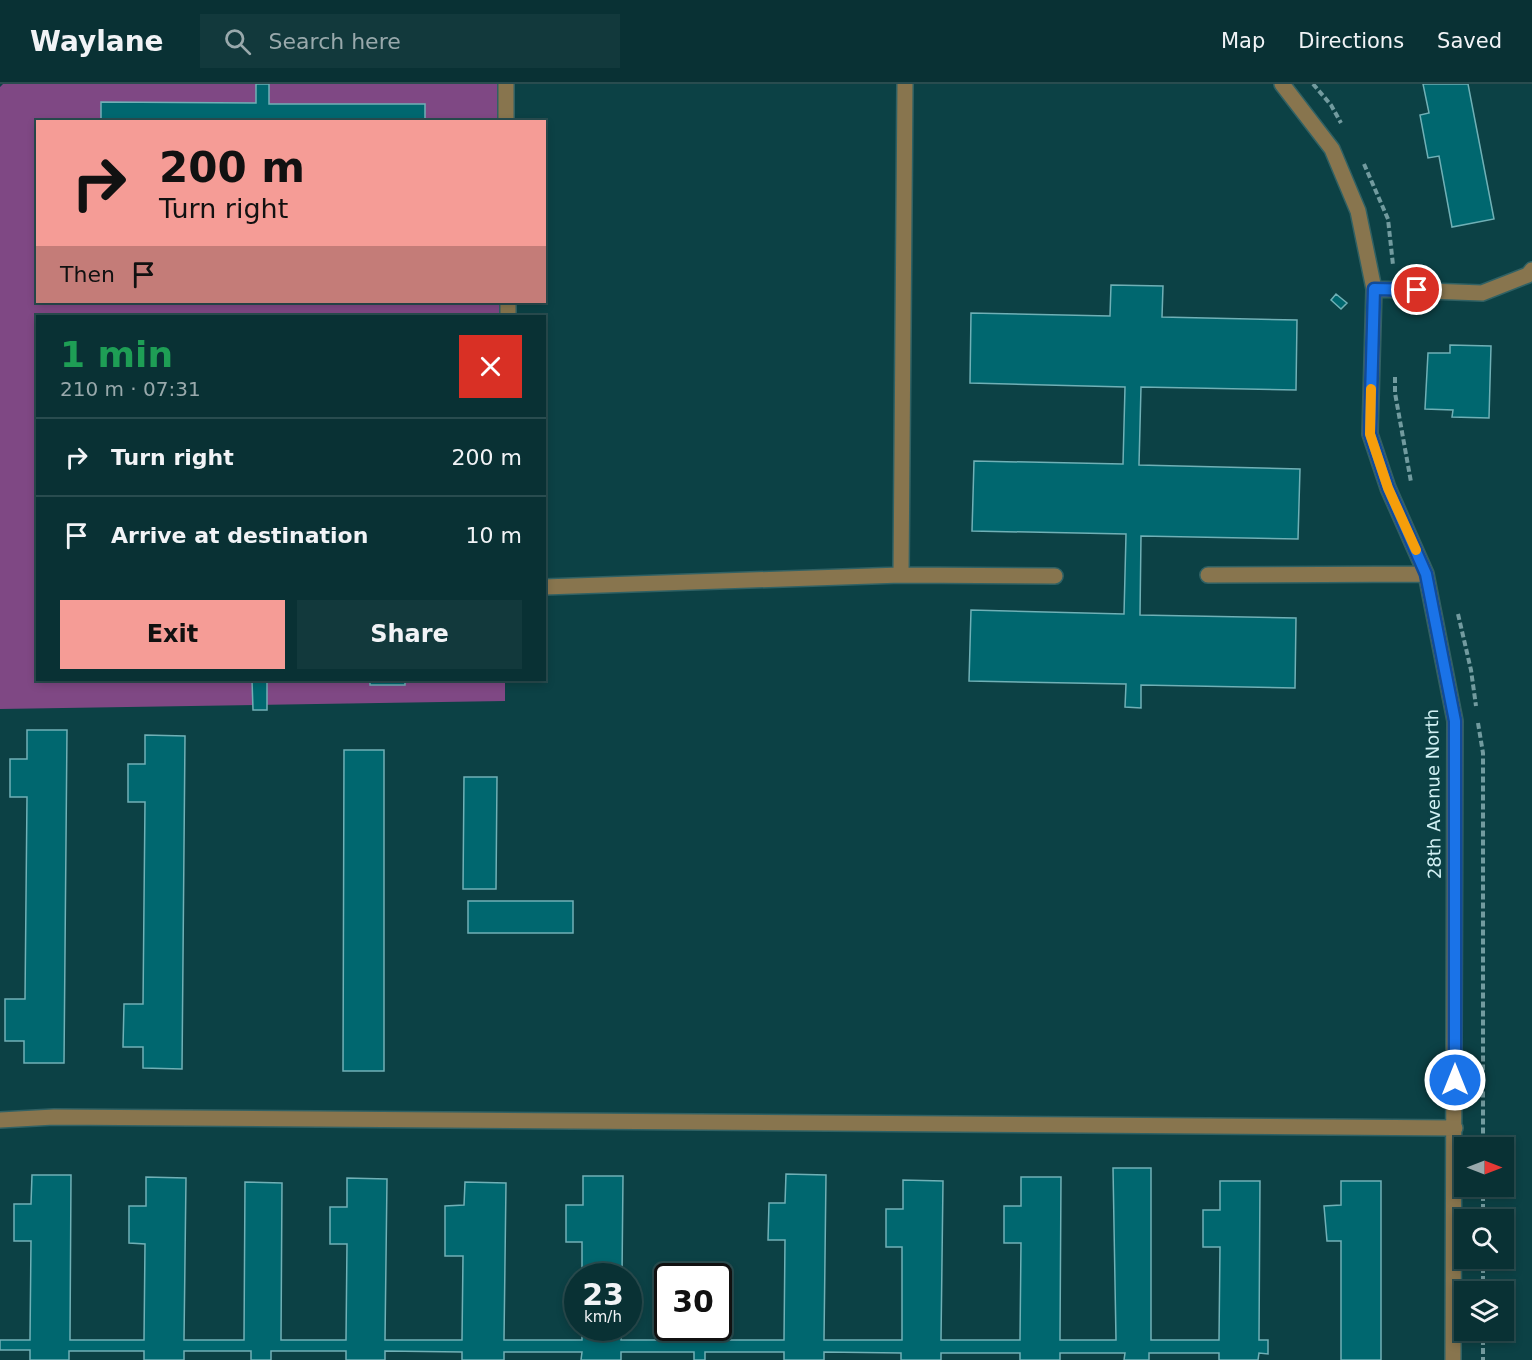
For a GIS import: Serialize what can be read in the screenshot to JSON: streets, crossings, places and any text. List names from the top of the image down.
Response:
{
  "streets": {
    "street": ["28th Avenue North"]
  },
  "north": "right",
  "page": {
    "header": "Waylane",
    "search": "Search here",
    "nav": ["Map", "Directions", "Saved"],
    "turn": ["200 m", "Turn right"],
    "then": "Then",
    "heading": ["1 min", "210 m · 07:31"],
    "list": [
      {
        "name": "Turn right",
        "value": "200 m"
      },
      {
        "name": "Arrive at destination",
        "value": "10 m"
      }
    ],
    "buttons": ["Exit", "Share"],
    "speed": "23 km/h",
    "limit": "30"
  }
}
